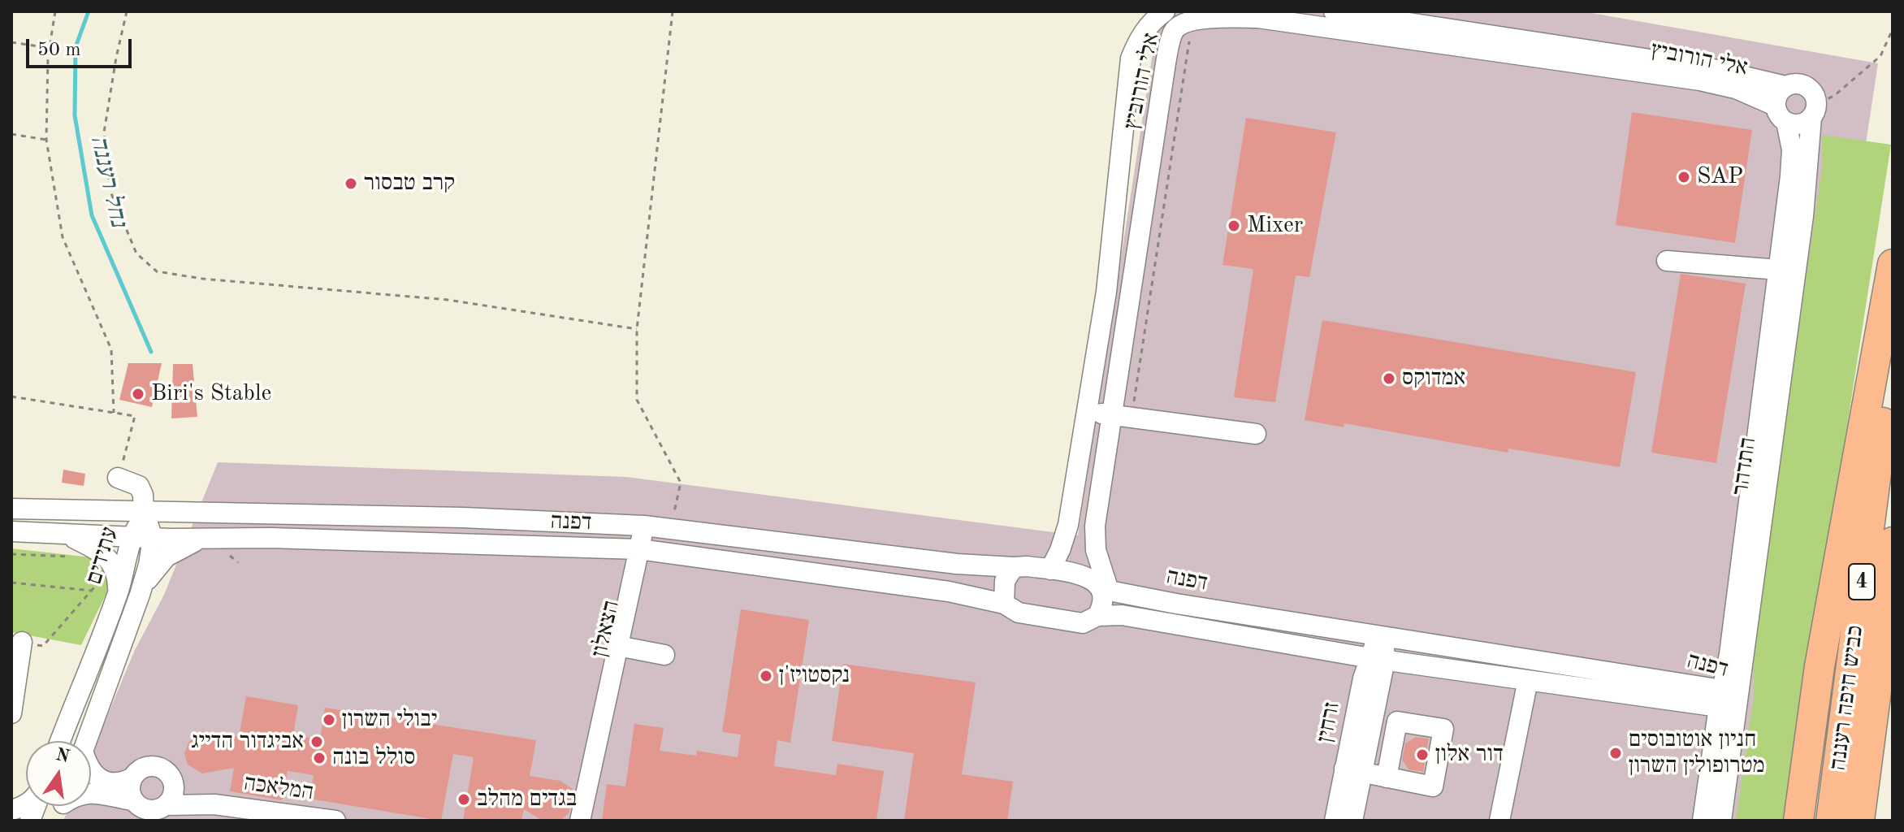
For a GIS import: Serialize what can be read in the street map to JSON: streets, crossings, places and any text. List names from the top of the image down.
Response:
{
  "streets": {
    "highway": ["4", "כביש חיפה רעננה"],
    "street": [
      "אלי הורוביץ",
      "התדהר",
      "דפנה",
      "עתידים",
      "הצאלון",
      "זרחין",
      "המלאכה"
    ]
  },
  "crossings": [
    ["אלי הורוביץ", "התדהר"],
    ["אלי הורוביץ", "דפנה"],
    ["התדהר", "דפנה"],
    ["דפנה", "עתידים"],
    ["דפנה", "הצאלון"],
    ["דפנה", "זרחין"]
  ],
  "water": ["נחל רעננה"],
  "places": [
    "SAP",
    "קרב טבסור",
    "Mixer",
    "אמדוקס",
    "Biri's Stable",
    "נקסטויז'ן",
    "יבולי השרון",
    "אביגדור הדייג",
    "חניון אוטובוסים מטרופולין השרון",
    "דור אלון",
    "סולל בונה",
    "בגדים מהלב"
  ],
  "scale_bar": "50 m",
  "north": "top"
}
